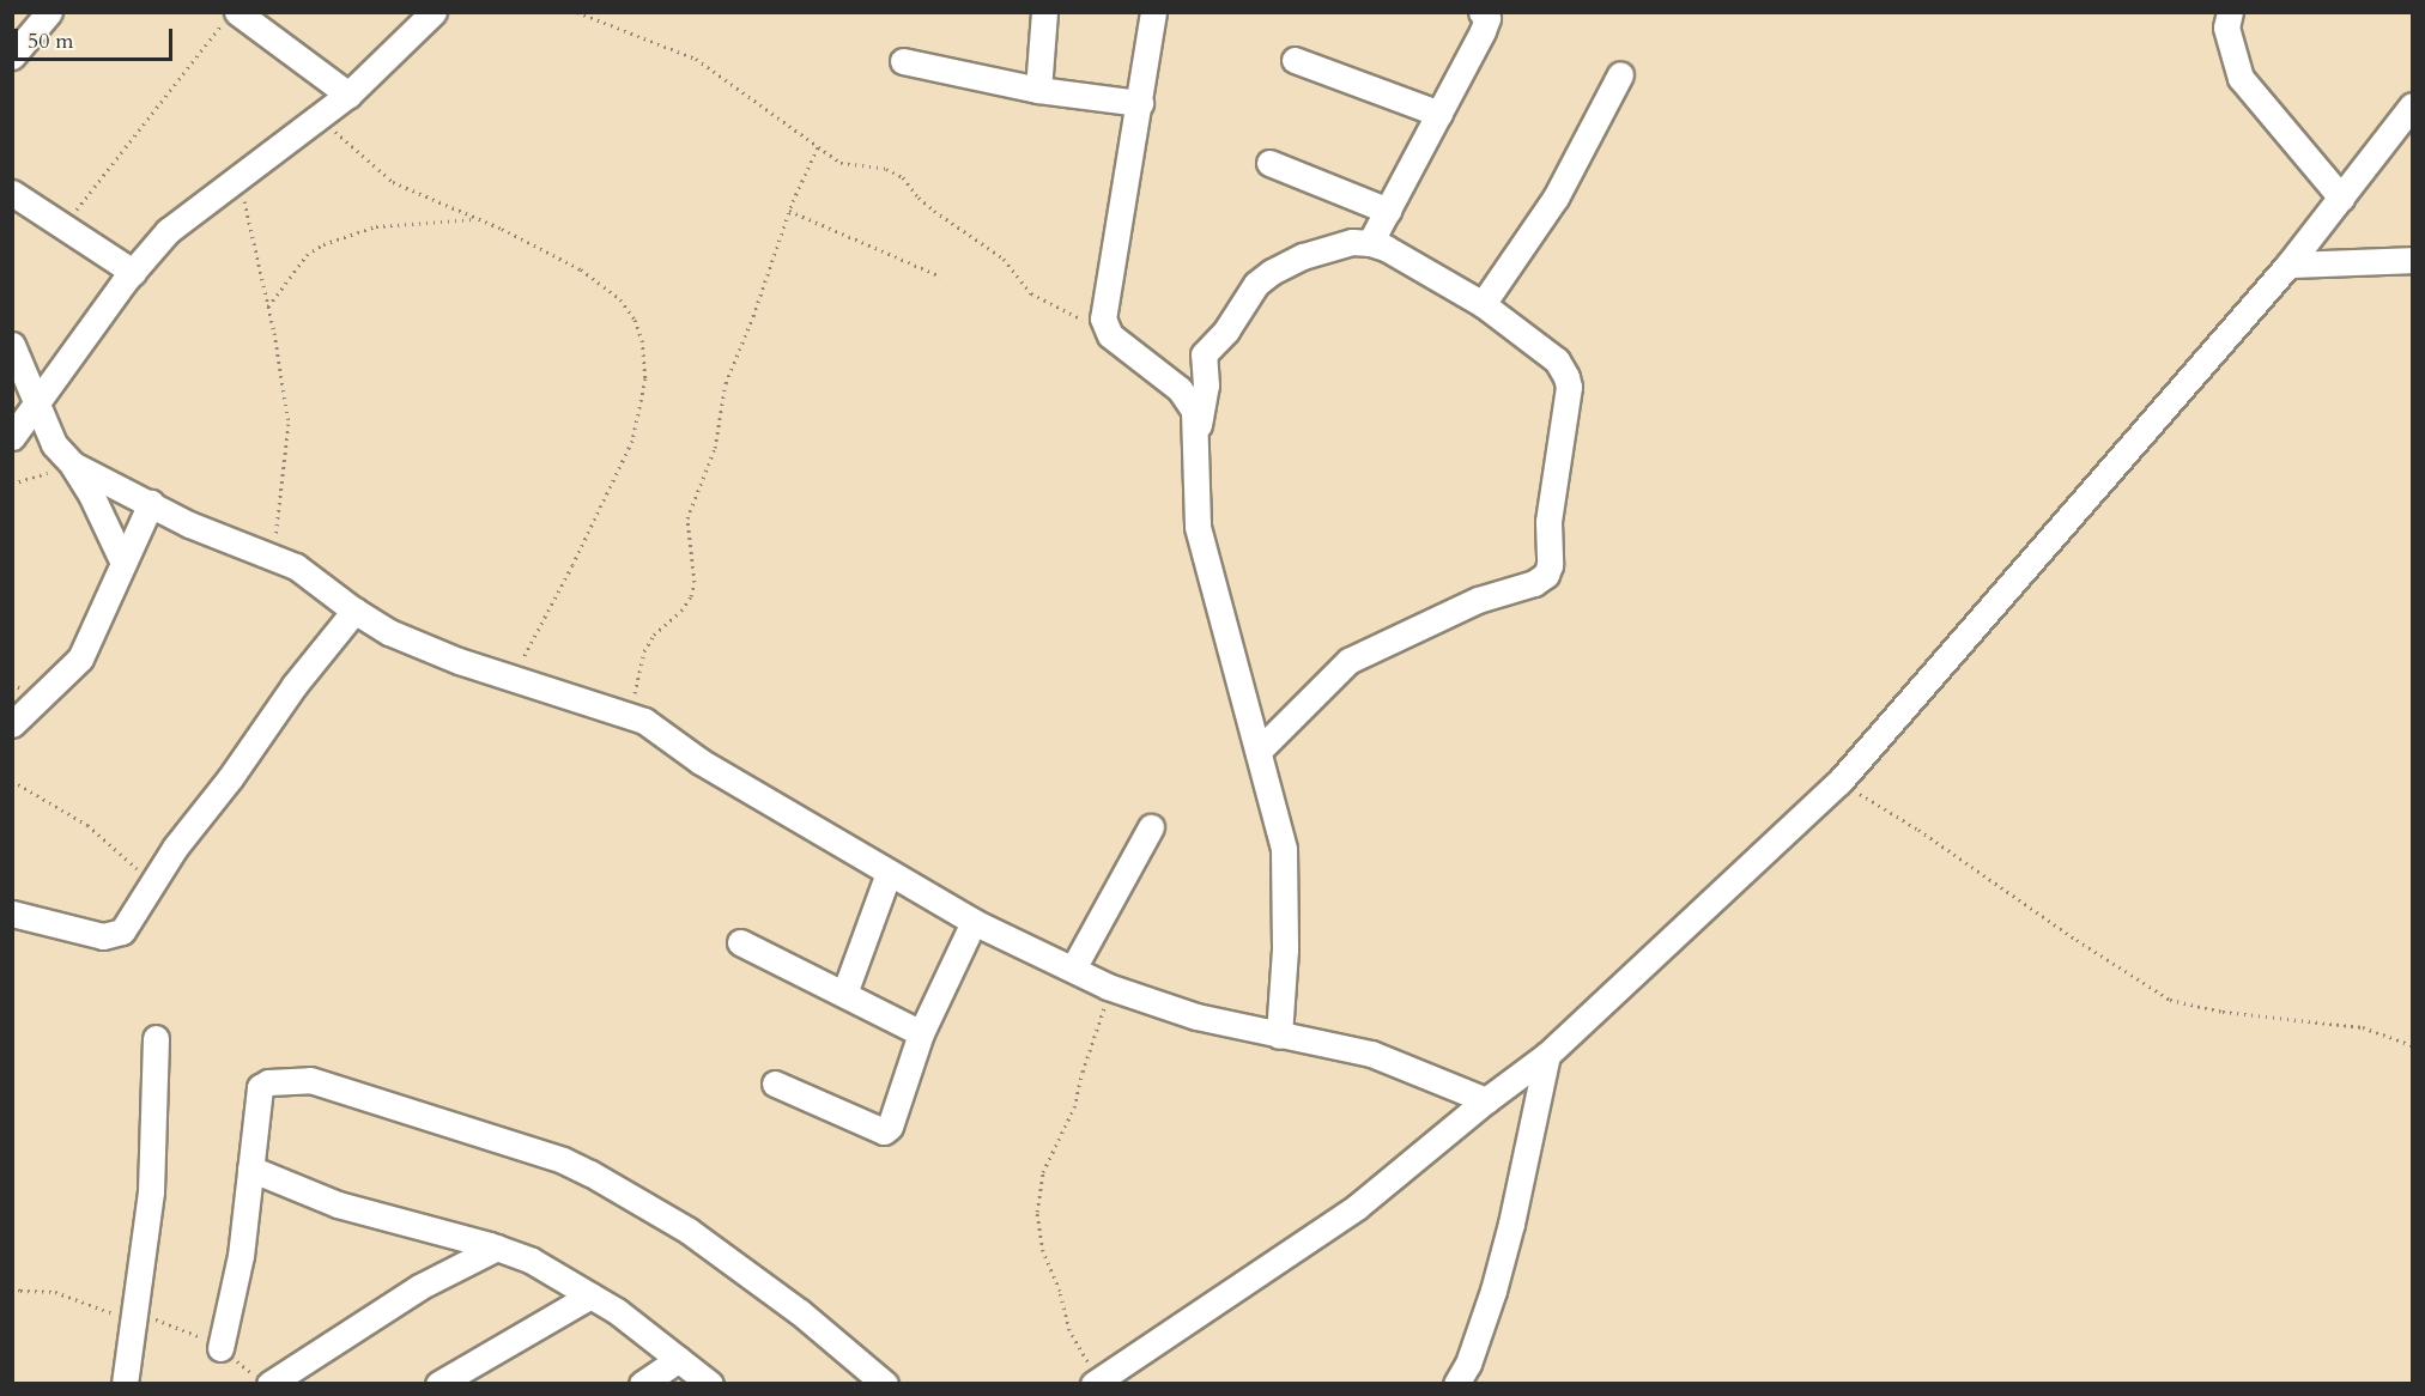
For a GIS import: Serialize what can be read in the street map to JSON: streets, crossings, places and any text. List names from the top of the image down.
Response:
{
  "scale_bar": "50 m"
}
